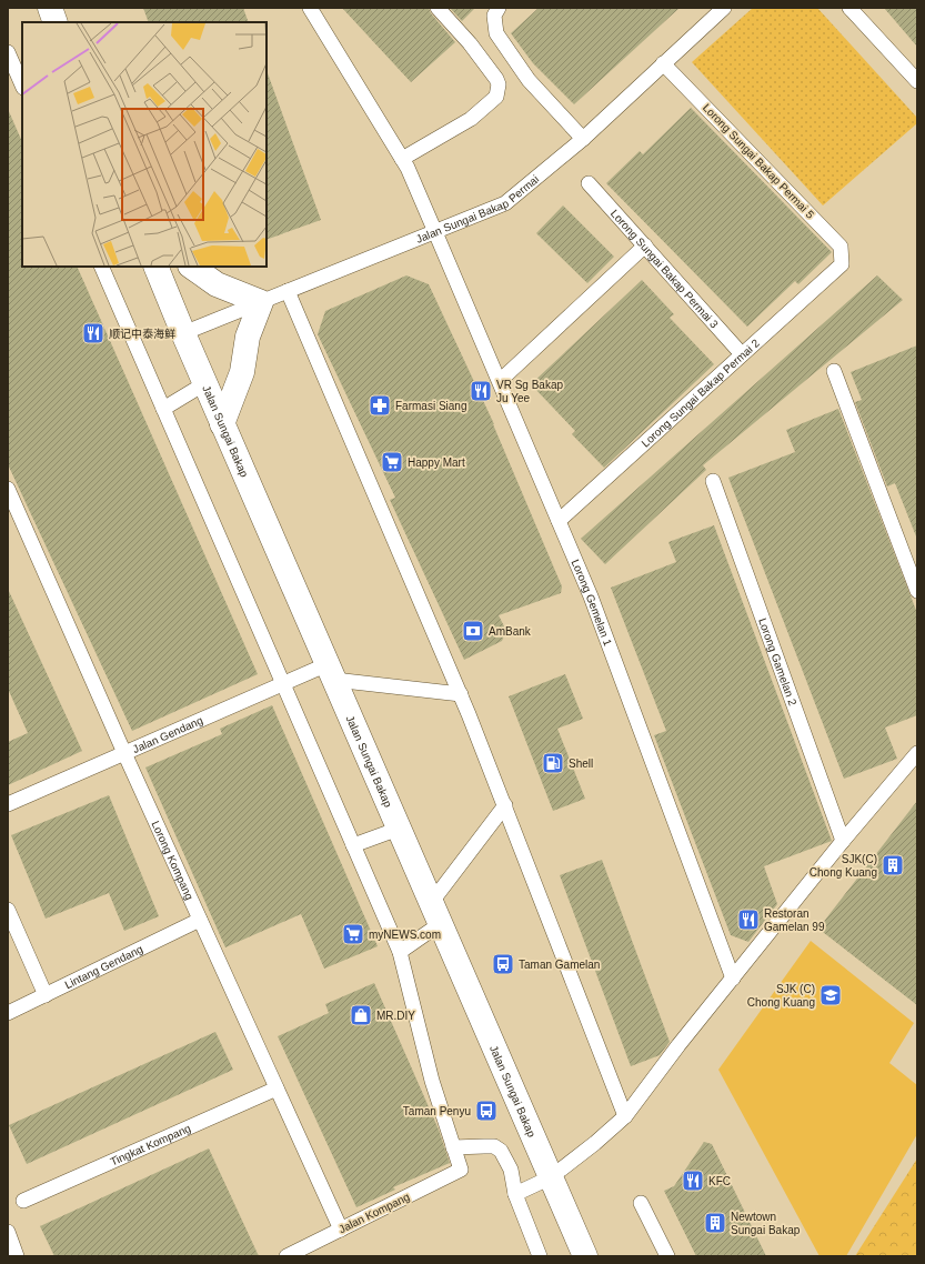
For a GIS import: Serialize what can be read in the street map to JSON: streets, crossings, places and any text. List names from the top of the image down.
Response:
{
  "streets": {
    "highway": ["Jalan Sungai Bakap"],
    "street": [
      "Lorong Sungai Bakap Permai 5",
      "Jalan Sungai Bakap Permai",
      "Lorong Sungai Bakap Permai 3",
      "Lorong Sungai Bakap Permai 2",
      "Lorong Gemelan 1",
      "Lorong Gamelan 2",
      "Jalan Gendang",
      "Lorong Kompang",
      "Lintang Gendang",
      "Tingkat Kompang",
      "Jalan Kompang"
    ]
  },
  "crossings": [
    ["Lorong Sungai Bakap Permai 5", "Jalan Sungai Bakap Permai"],
    ["Lorong Sungai Bakap Permai 5", "Lorong Sungai Bakap Permai 2"],
    ["Jalan Sungai Bakap Permai", "Jalan Sungai Bakap"],
    ["Jalan Sungai Bakap Permai", "Lorong Gemelan 1"],
    ["Lorong Sungai Bakap Permai 3", "Lorong Sungai Bakap Permai 2"],
    ["Lorong Sungai Bakap Permai 2", "Lorong Gemelan 1"],
    ["Jalan Sungai Bakap", "Jalan Gendang"],
    ["Jalan Gendang", "Lorong Kompang"],
    ["Lorong Kompang", "Lintang Gendang"],
    ["Lorong Kompang", "Tingkat Kompang"],
    ["Lorong Kompang", "Jalan Kompang"]
  ],
  "places": {
    "restaurant": [
      "顺记中泰海鲜",
      "VR Sg Bakap Ju Yee",
      "Restoran Gamelan 99",
      "KFC"
    ],
    "pharmacy": ["Farmasi Siang"],
    "supermarket": ["Happy Mart", "myNEWS.com"],
    "bank": ["AmBank"],
    "fuel station": ["Shell"],
    "building": ["SJK(C) Chong Kuang", "Newtown Sungai Bakap"],
    "bus stop": ["Taman Gamelan", "Taman Penyu"],
    "school or university": ["SJK (C) Chong Kuang"],
    "shop": ["MR.DIY"]
  }
}
